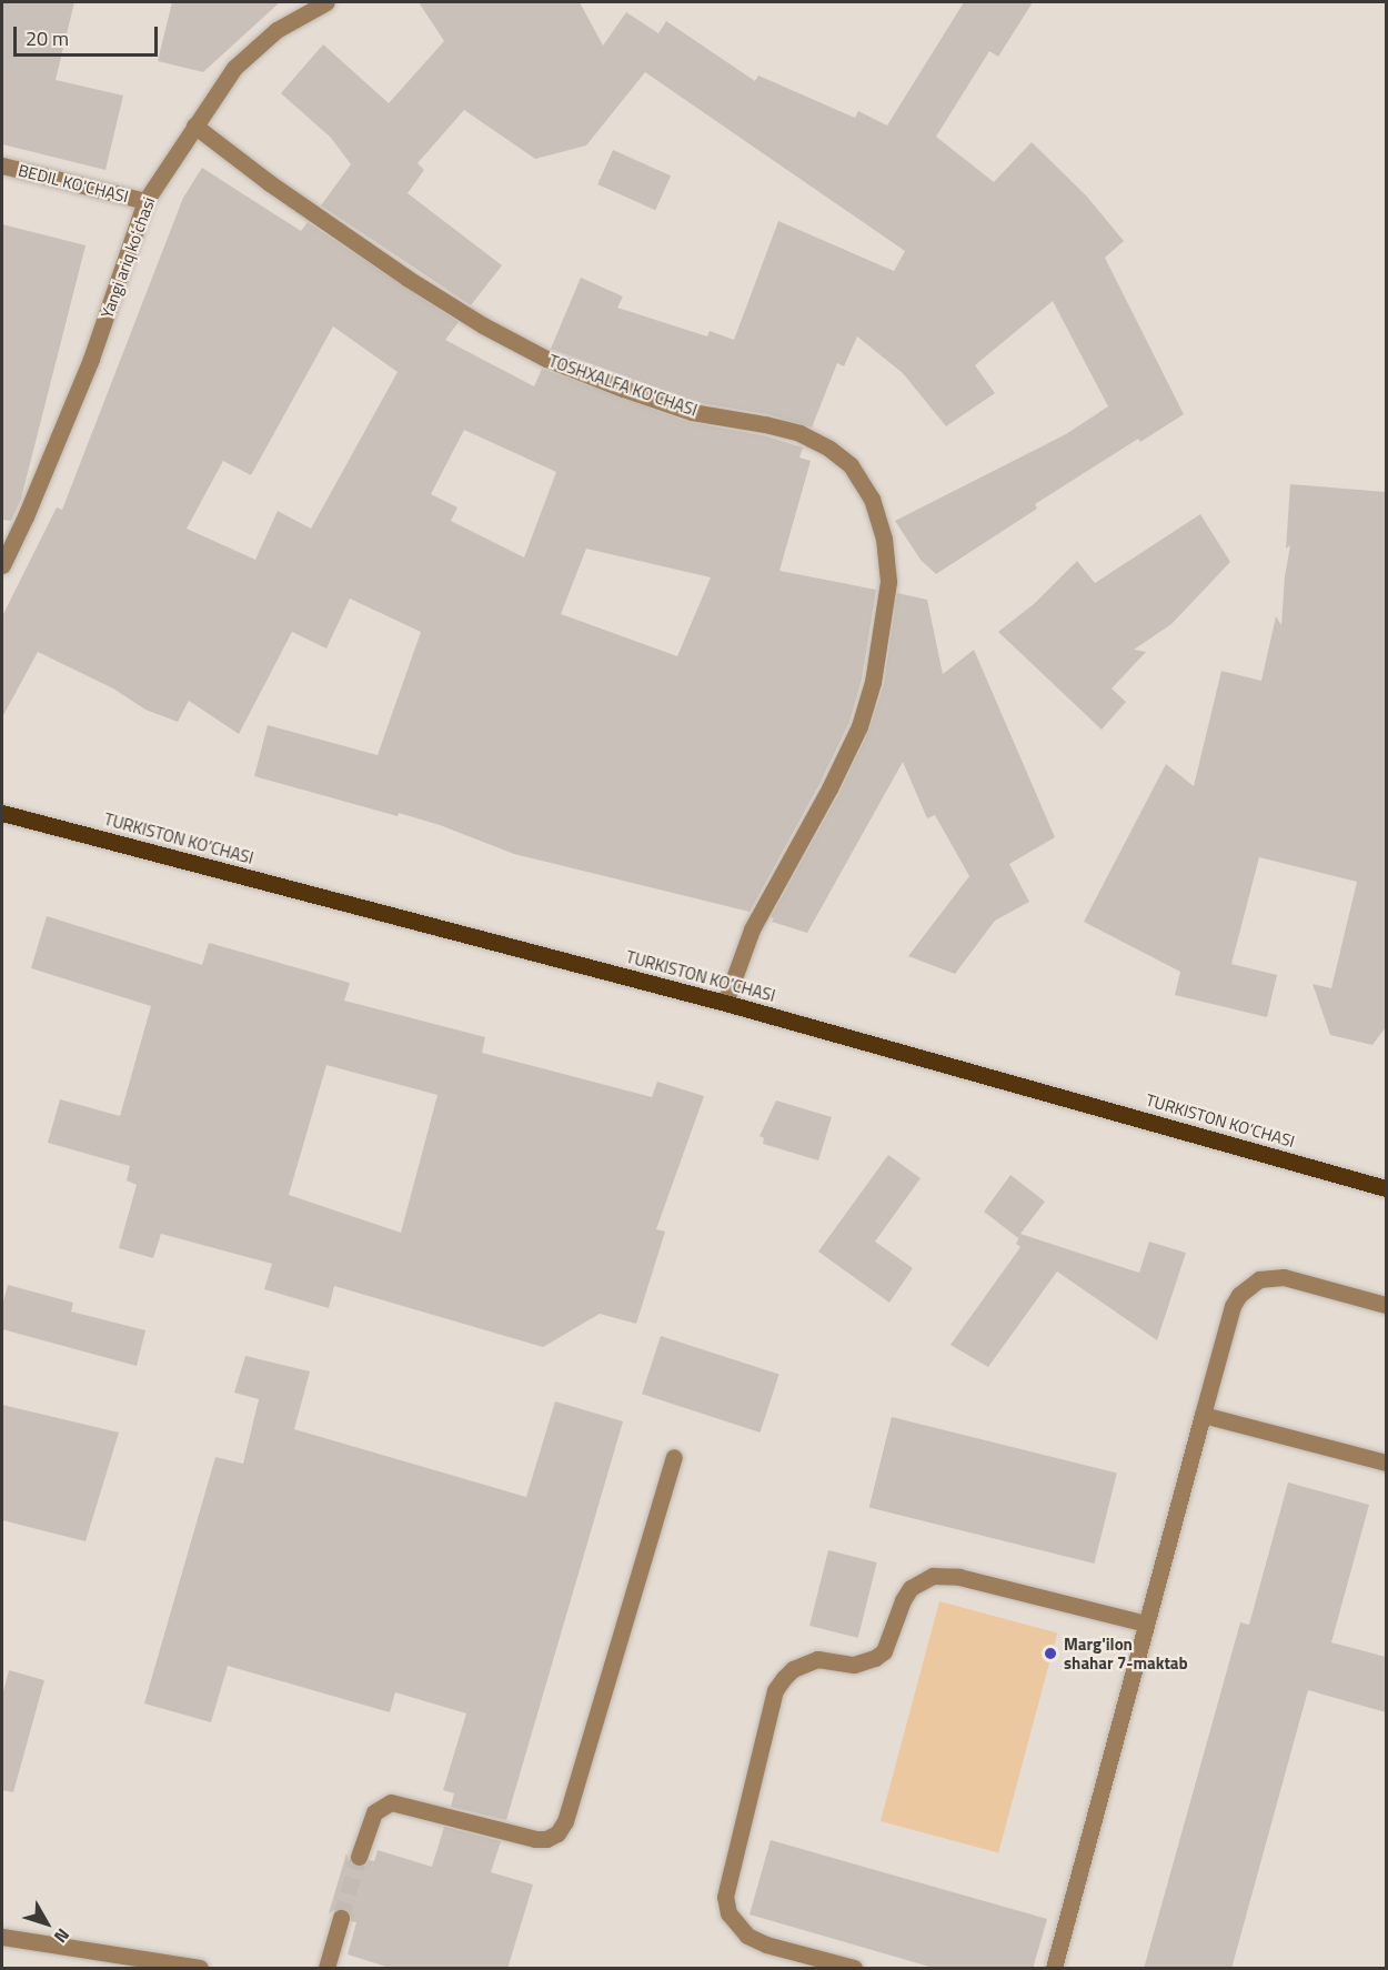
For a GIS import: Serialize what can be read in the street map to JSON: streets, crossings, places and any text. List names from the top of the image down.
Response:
{
  "streets": {
    "main road": ["TURKISTON KO’CHASI"],
    "street": ["BEDIL KO'CHASI", "Yangi ariq koʻchasi", "TOSHXALFA KO'CHASI"]
  },
  "crossings": [
    ["BEDIL KO'CHASI", "Yangi ariq koʻchasi"],
    ["Yangi ariq koʻchasi", "TOSHXALFA KO'CHASI"],
    ["TOSHXALFA KO'CHASI", "TURKISTON KO’CHASI"]
  ],
  "places": ["Marg'ilon shahar 7-maktab"],
  "scale_bar": "20 m",
  "north": "bottom right"
}
